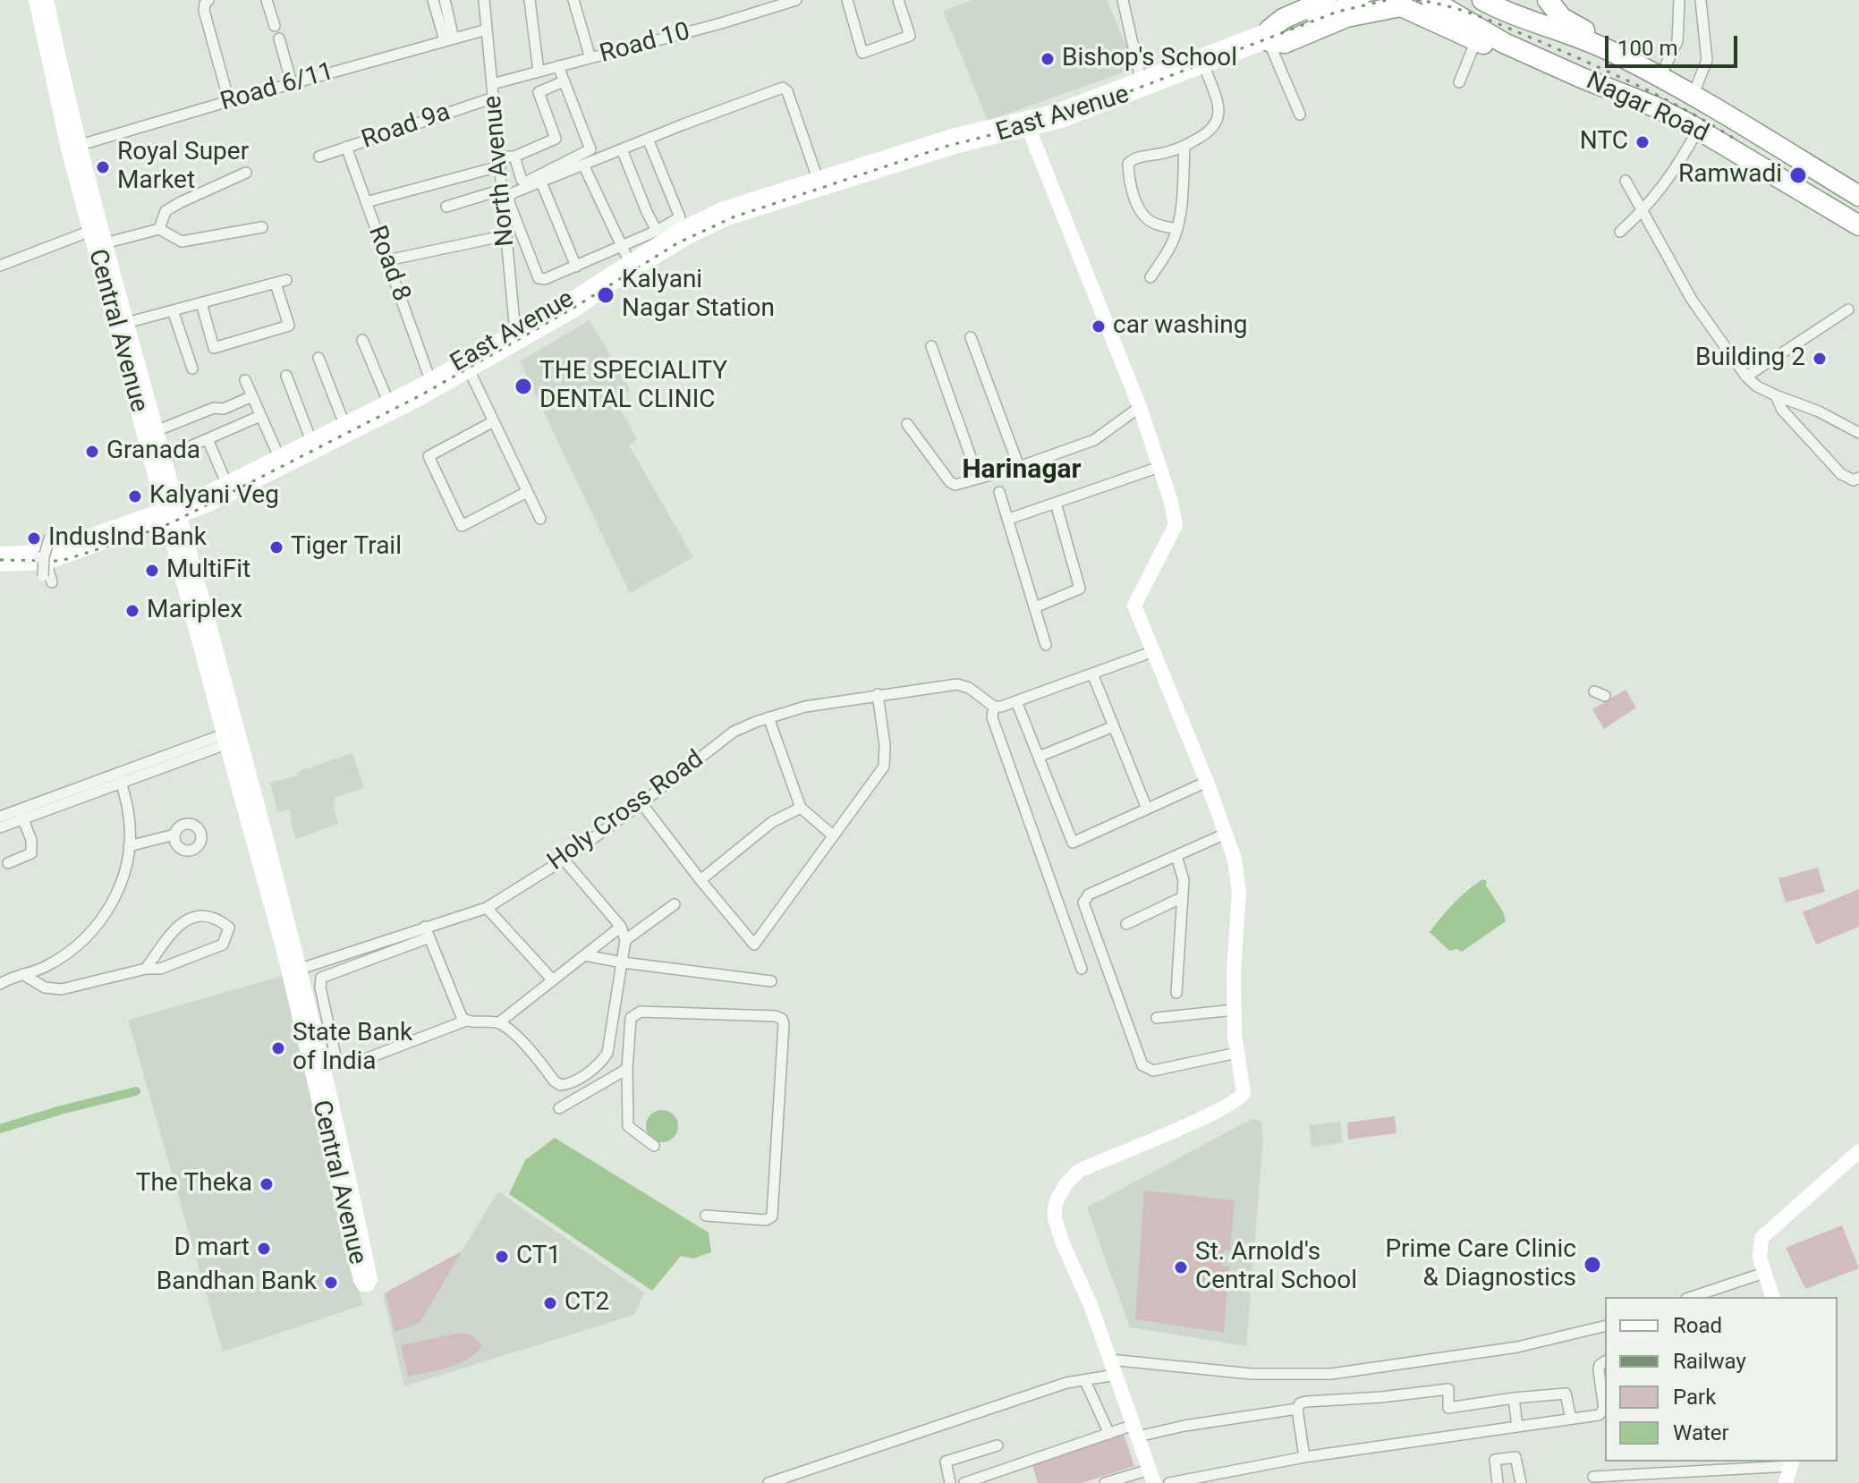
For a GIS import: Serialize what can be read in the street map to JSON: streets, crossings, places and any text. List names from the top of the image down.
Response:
{
  "streets": {
    "highway": ["Nagar Road"],
    "street": [
      "Road 10",
      "Road 6/11",
      "East Avenue",
      "Road 9a",
      "North Avenue",
      "Road 8",
      "Central Avenue",
      "Holy Cross Road"
    ]
  },
  "crossings": [
    ["Road 10", "North Avenue"],
    ["Road 6/11", "North Avenue"],
    ["Road 6/11", "Central Avenue"],
    ["East Avenue", "North Avenue"],
    ["East Avenue", "Road 8"],
    ["East Avenue", "Central Avenue"],
    ["Road 9a", "North Avenue"],
    ["Road 9a", "Road 8"],
    ["Central Avenue", "Holy Cross Road"]
  ],
  "districts": ["Harinagar"],
  "places": [
    "Bishop's School",
    "NTC",
    "Royal Super Market",
    "Ramwadi",
    "Kalyani Nagar Station",
    "car washing",
    "Building 2",
    "THE SPECIALITY DENTAL CLINIC",
    "Granada",
    "Kalyani Veg",
    "IndusInd Bank",
    "Tiger Trail",
    "MultiFit",
    "Mariplex",
    "State Bank of India",
    "The Theka",
    "D mart",
    "CT1",
    "Prime Care Clinic & Diagnostics",
    "St. Arnold's Central School",
    "Bandhan Bank",
    "CT2"
  ],
  "legend": [
    "Road",
    "Railway",
    "Park",
    "Water"
  ],
  "scale_bar": "100 m"
}
